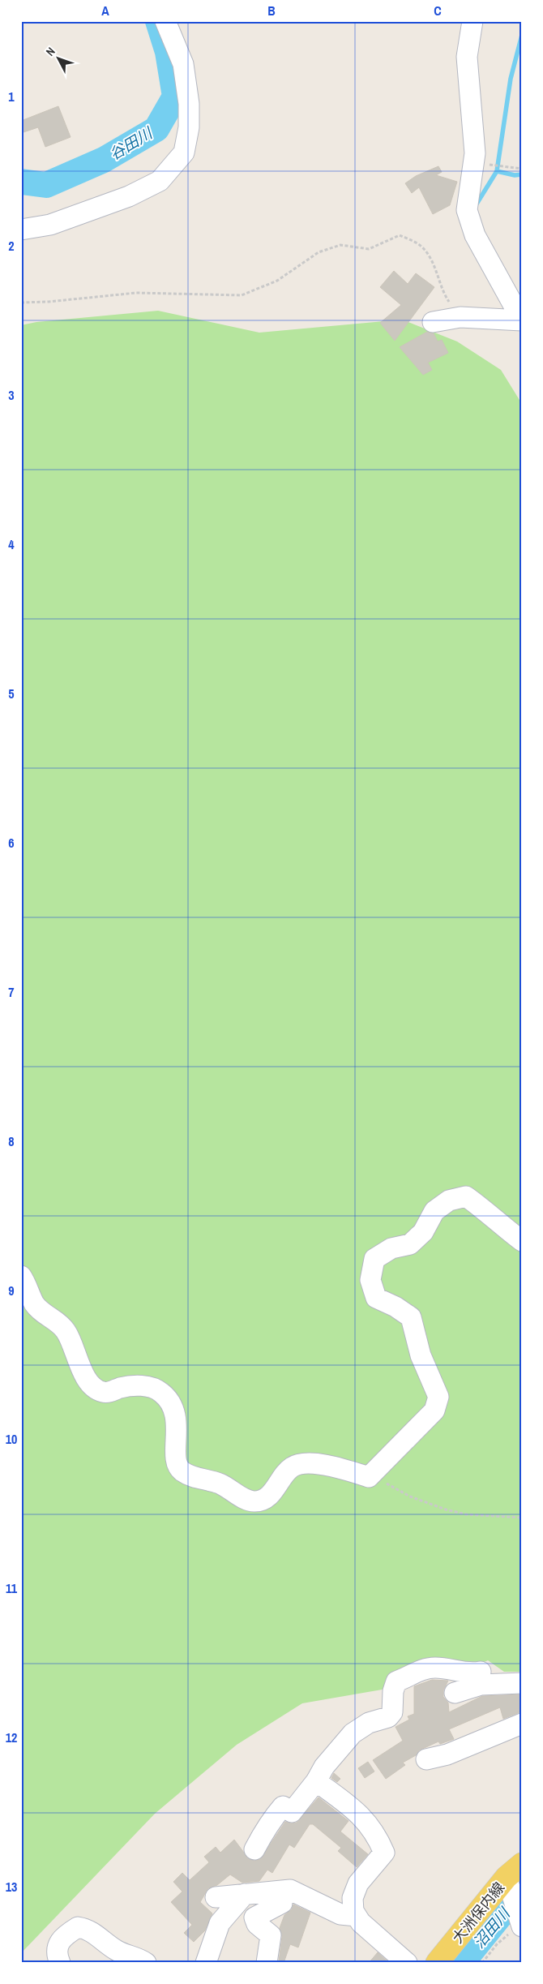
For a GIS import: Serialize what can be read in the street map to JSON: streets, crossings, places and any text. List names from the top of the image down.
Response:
{
  "streets": {
    "main road": ["大洲保内線"]
  },
  "water": ["谷田川", "沼田川"],
  "north": "top left",
  "grid": {
    "columns": ["A", "B", "C"],
    "rows": [
      "1",
      "2",
      "3",
      "4",
      "5",
      "6",
      "7",
      "8",
      "9",
      "10",
      "11",
      "12",
      "13"
    ]
  }
}
